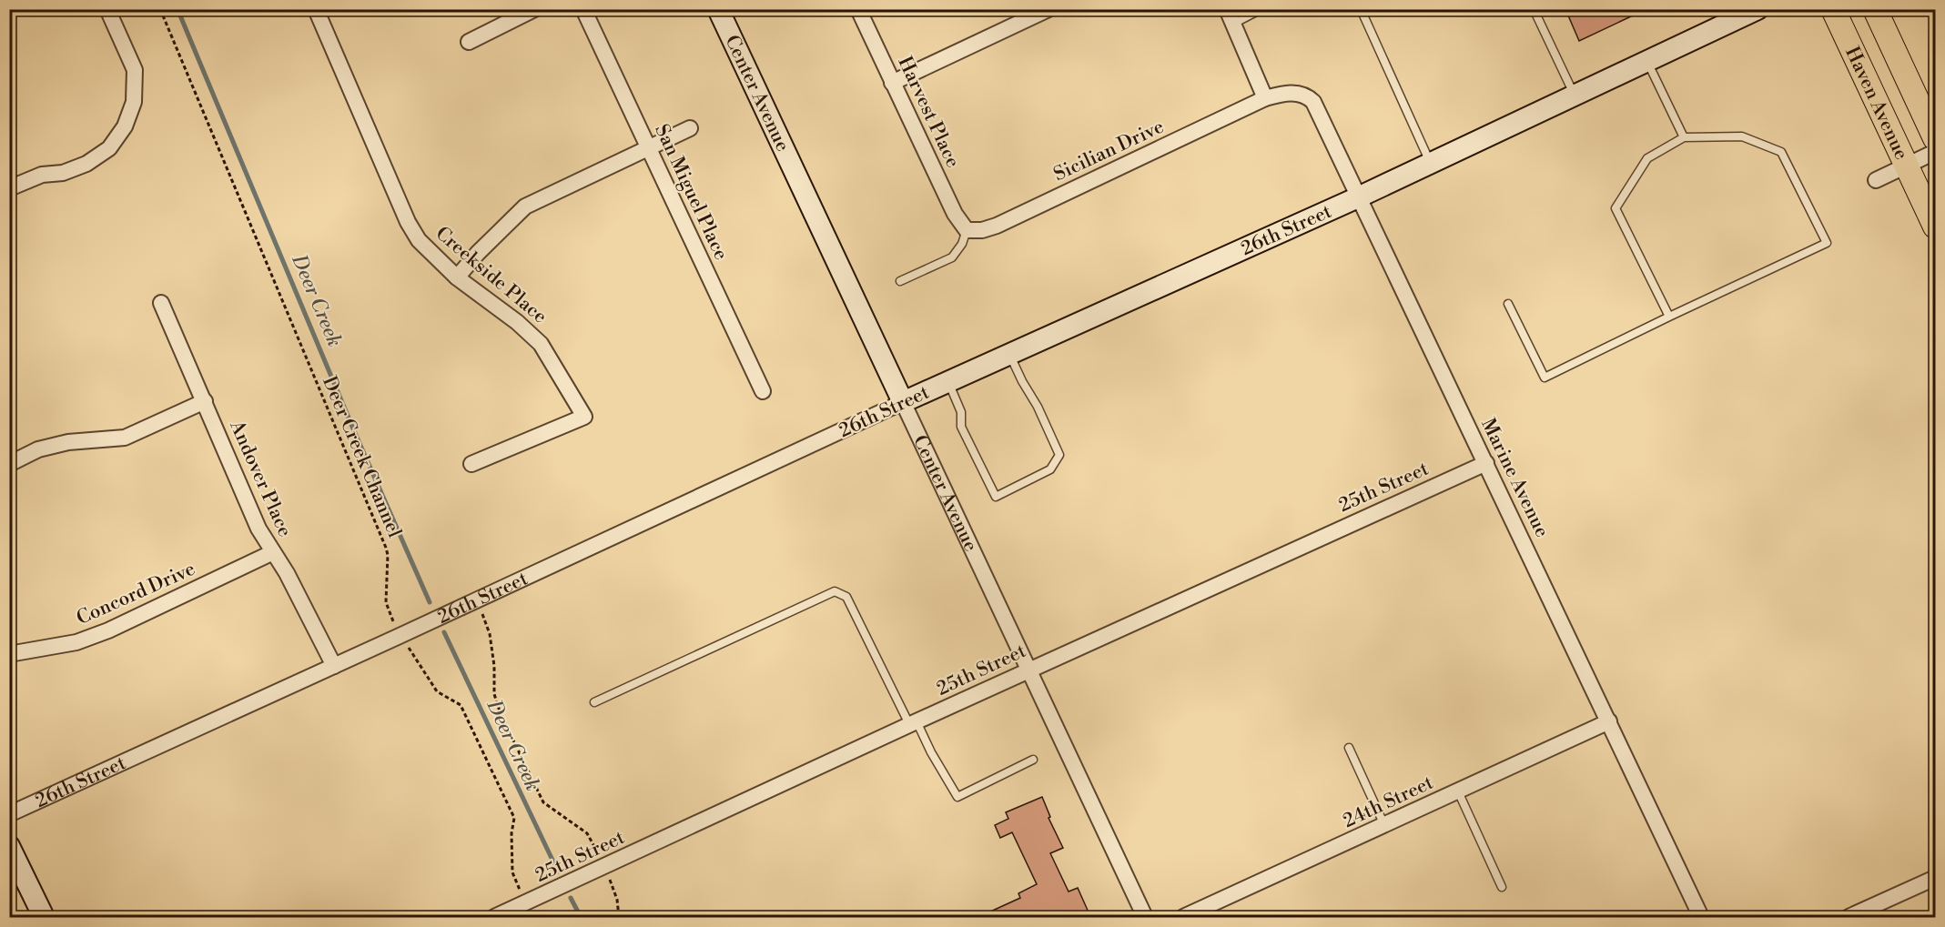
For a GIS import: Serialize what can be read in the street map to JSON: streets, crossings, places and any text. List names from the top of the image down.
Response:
{
  "streets": {
    "main road": ["Haven Avenue"],
    "street": [
      "Center Avenue",
      "Harvest Place",
      "Sicilian Drive",
      "San Miguel Place",
      "26th Street",
      "Creekside Place",
      "Marine Avenue",
      "Andover Place",
      "25th Street",
      "Concord Drive",
      "24th Street"
    ],
    "path": ["Deer Creek Channel"]
  },
  "crossings": [
    ["Center Avenue", "26th Street"],
    ["Center Avenue", "25th Street"],
    ["Harvest Place", "Sicilian Drive"],
    ["Sicilian Drive", "Marine Avenue"],
    ["26th Street", "Marine Avenue"],
    ["26th Street", "Andover Place"],
    ["Marine Avenue", "25th Street"],
    ["Marine Avenue", "24th Street"],
    ["Andover Place", "Concord Drive"]
  ],
  "water": ["Deer Creek"]
}
